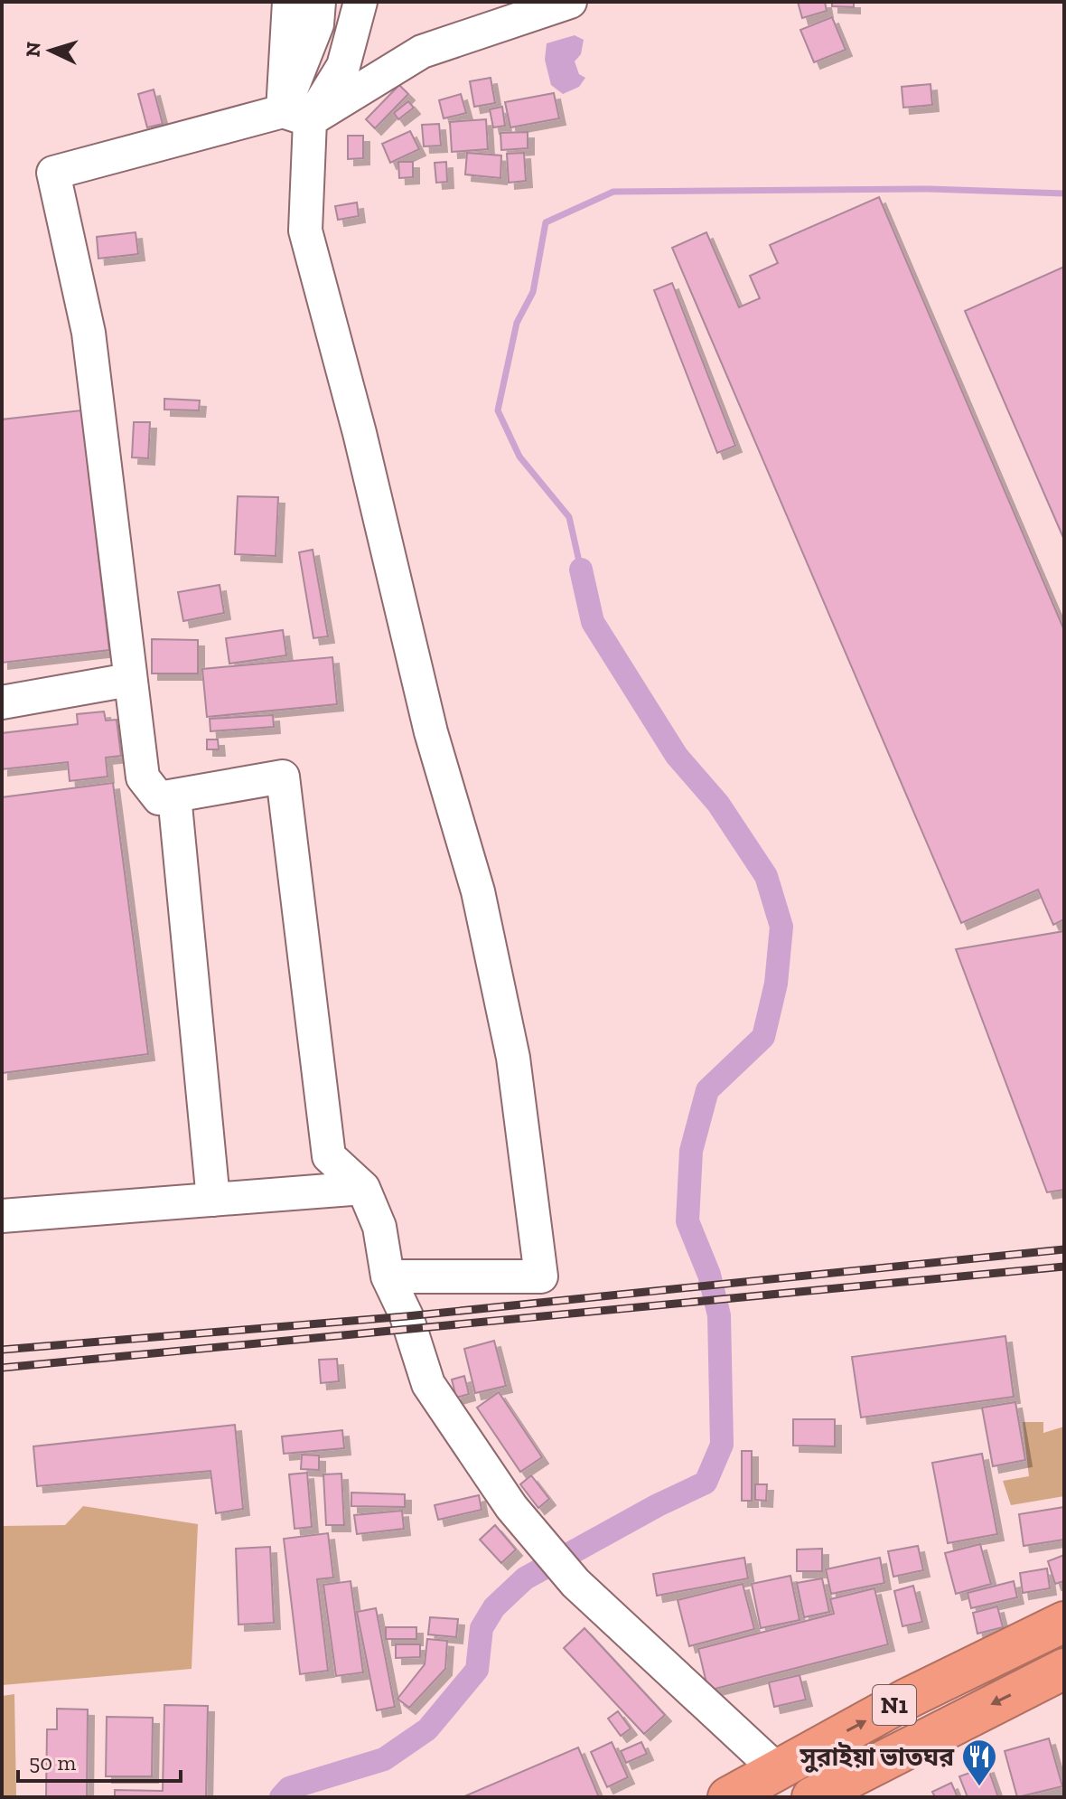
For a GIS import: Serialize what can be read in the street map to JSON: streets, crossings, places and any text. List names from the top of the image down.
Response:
{
  "streets": {
    "highway": ["N1"]
  },
  "places": {
    "restaurant": ["সুরাইয়া ভাতঘর"]
  },
  "scale_bar": "50 m",
  "north": "left"
}
